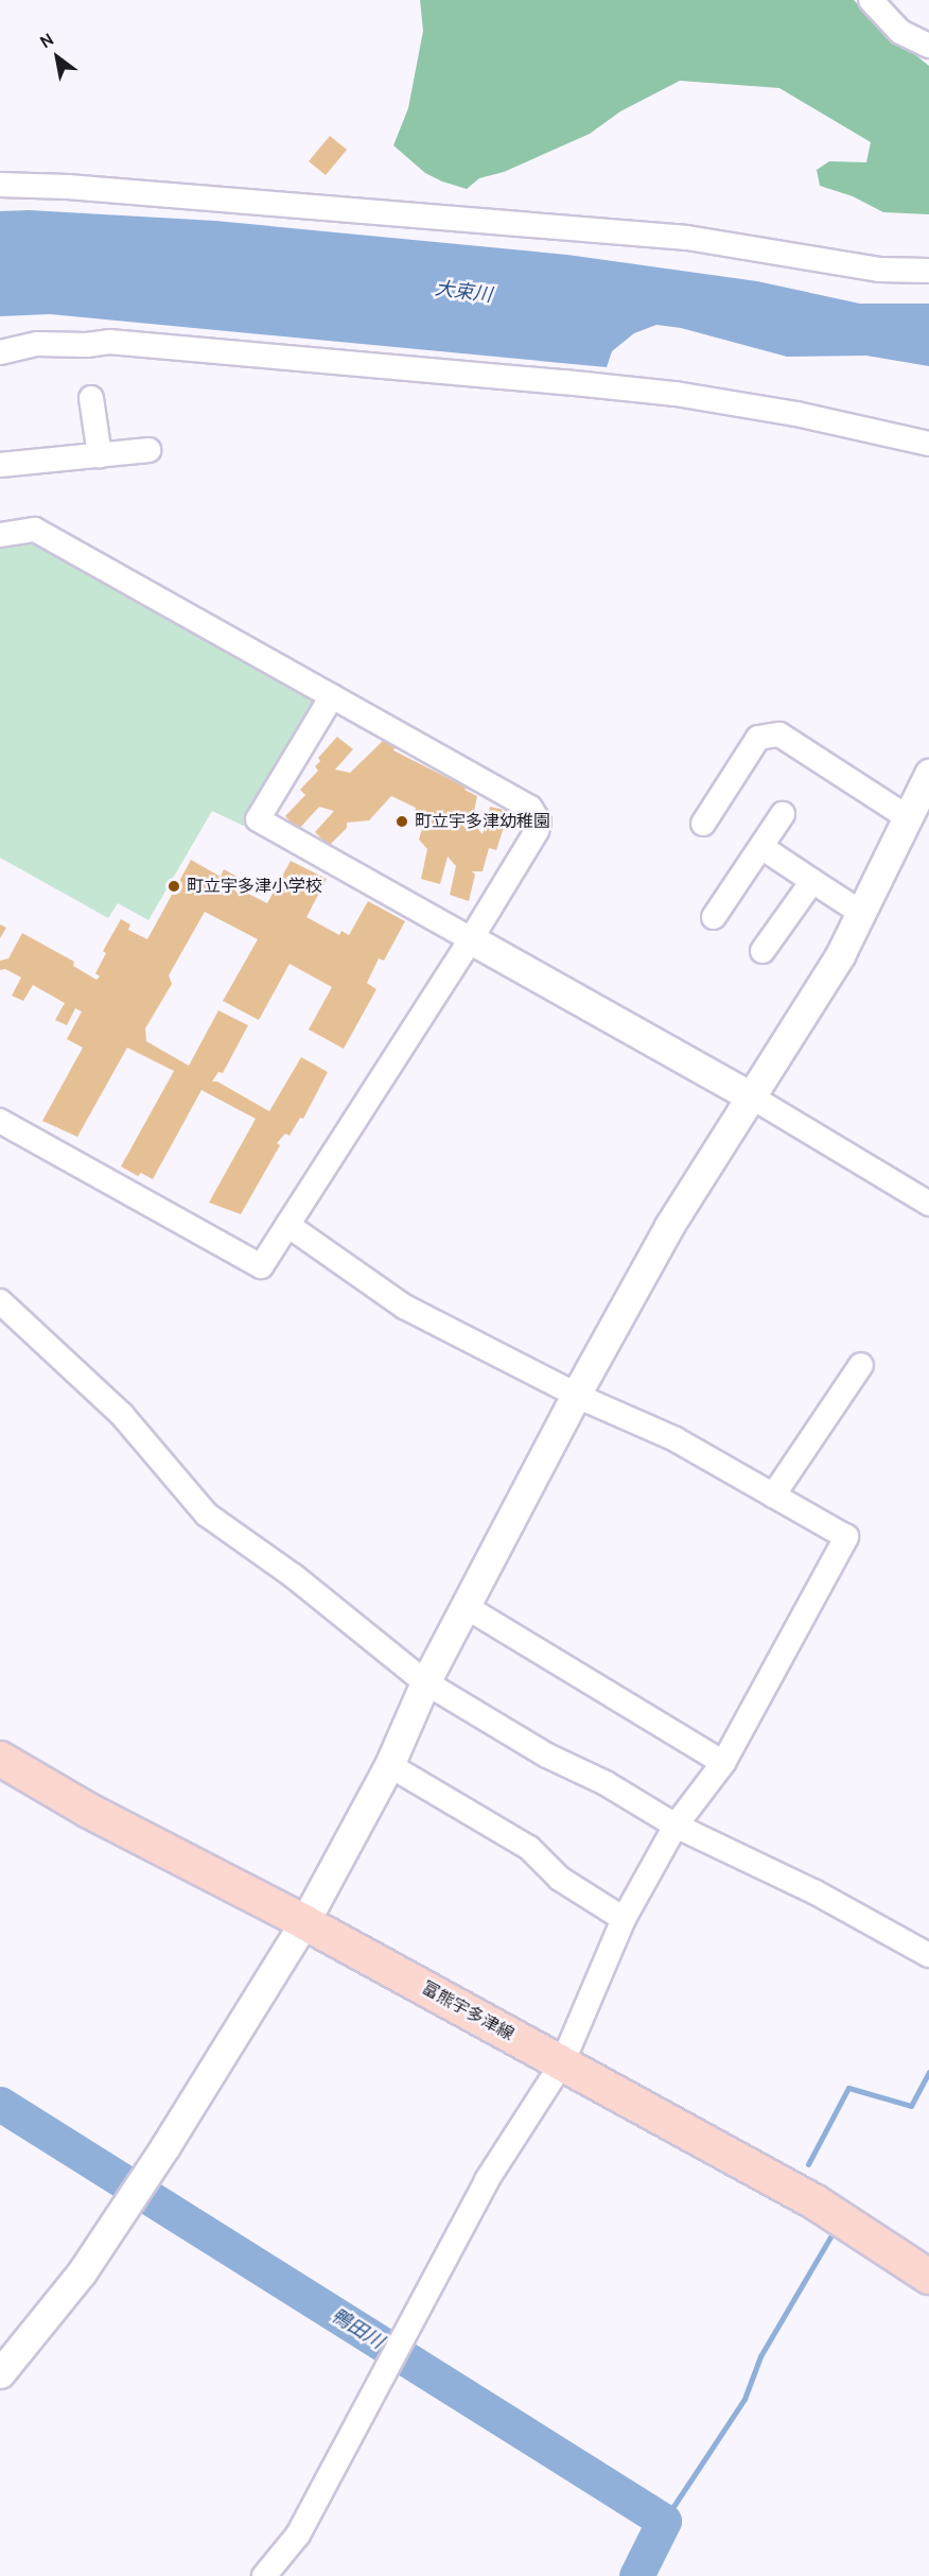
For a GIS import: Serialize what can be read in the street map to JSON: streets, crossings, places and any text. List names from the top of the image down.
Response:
{
  "streets": {
    "main road": ["富熊宇多津線"]
  },
  "water": ["大束川", "鴨田川"],
  "places": ["町立宇多津幼稚園", "町立宇多津小学校"],
  "north": "top left"
}
